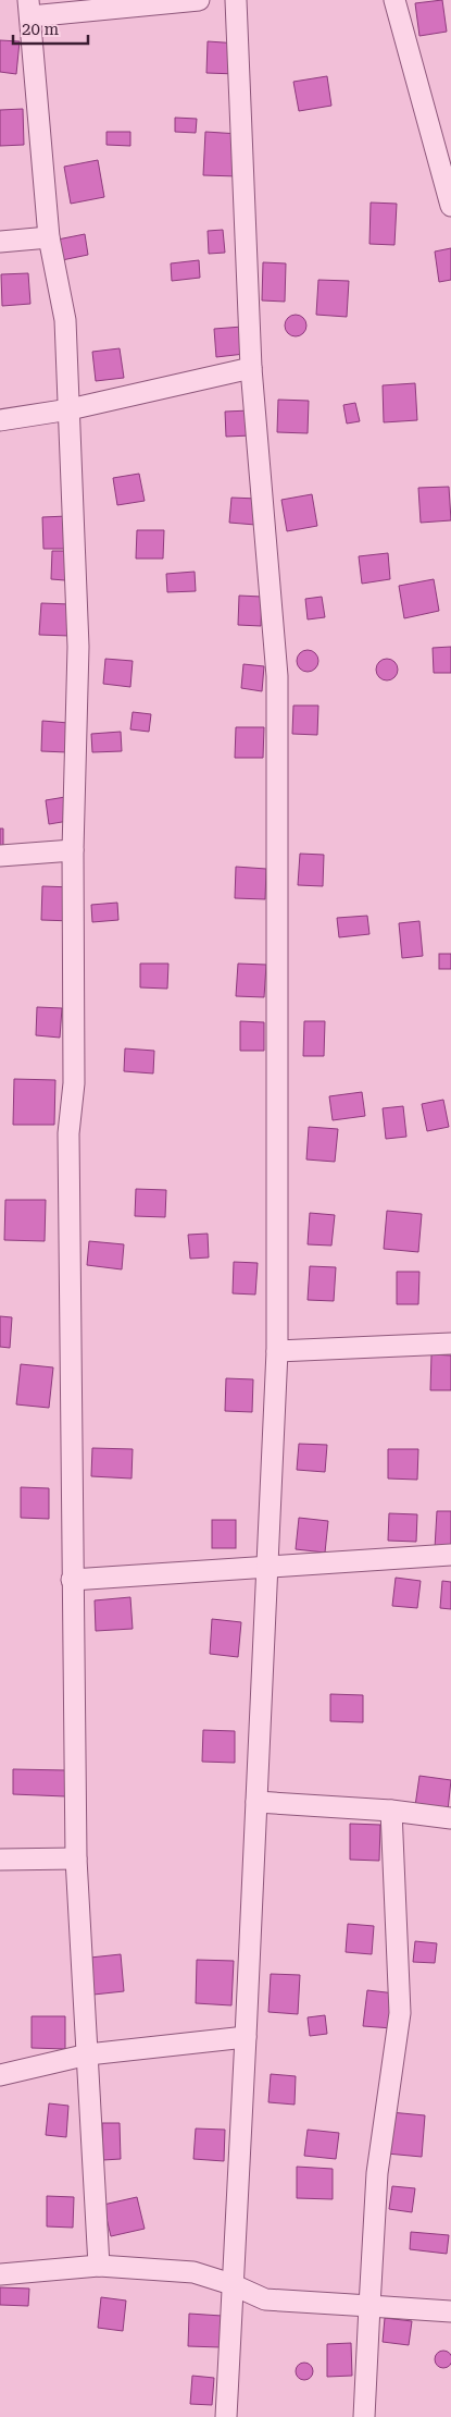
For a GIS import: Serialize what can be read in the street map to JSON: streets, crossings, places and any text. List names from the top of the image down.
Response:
{
  "scale_bar": "20 m"
}
